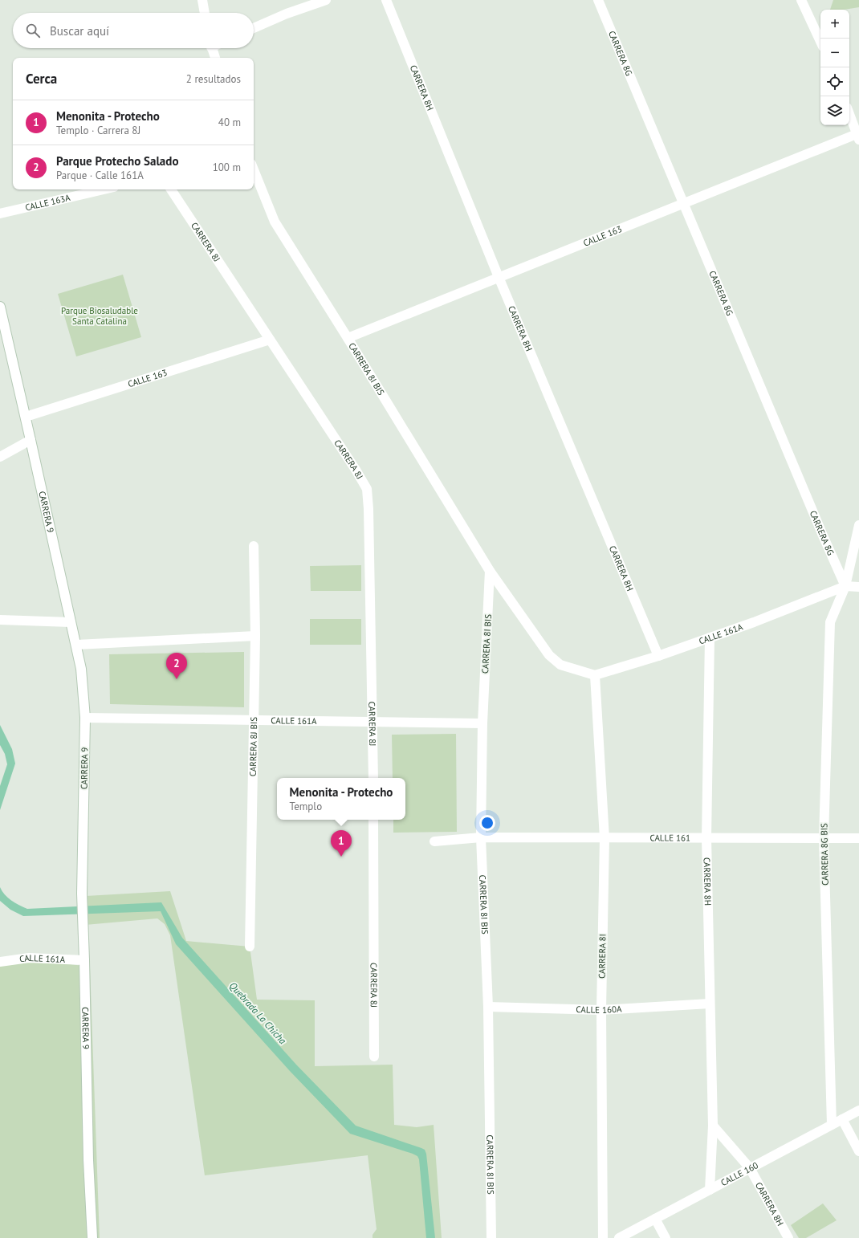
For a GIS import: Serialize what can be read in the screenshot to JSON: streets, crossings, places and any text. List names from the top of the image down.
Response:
{
  "streets": {
    "street": [
      "CARRERA 8G",
      "CARRERA 8H",
      "CALLE 163A",
      "CALLE 163",
      "CARRERA 8J",
      "CARRERA 8I BIS",
      "CARRERA 9",
      "CALLE 161A",
      "CARRERA 8J BIS",
      "CALLE 161",
      "CARRERA 8G BIS",
      "CARRERA 8I",
      "CALLE 160A",
      "CALLE 160"
    ]
  },
  "crossings": [
    ["CARRERA 8G", "CALLE 163"],
    ["CARRERA 8G", "CALLE 161A"],
    ["CARRERA 8G", "CARRERA 8G BIS"],
    ["CARRERA 8H", "CALLE 163"],
    ["CARRERA 8H", "CALLE 161A"],
    ["CARRERA 8H", "CALLE 161"],
    ["CARRERA 8H", "CALLE 160A"],
    ["CARRERA 8H", "CALLE 160"],
    ["CALLE 163", "CARRERA 8J"],
    ["CALLE 163", "CARRERA 8I BIS"],
    ["CALLE 163", "CARRERA 9"],
    ["CARRERA 8J", "CALLE 161A"],
    ["CARRERA 8I BIS", "CALLE 161A"],
    ["CARRERA 8I BIS", "CALLE 161"],
    ["CARRERA 8I BIS", "CARRERA 8I"],
    ["CARRERA 8I BIS", "CALLE 160A"],
    ["CARRERA 9", "CALLE 161A"],
    ["CALLE 161A", "CARRERA 8J BIS"],
    ["CALLE 161A", "CARRERA 8G BIS"],
    ["CALLE 161A", "CARRERA 8I"],
    ["CALLE 161", "CARRERA 8G BIS"],
    ["CALLE 161", "CARRERA 8I"],
    ["CARRERA 8G BIS", "CALLE 160"],
    ["CARRERA 8I", "CALLE 160A"]
  ],
  "water": ["Quebrada La Chicha"],
  "parks": ["Parque Biosaludable Santa Catalina"],
  "page": {
    "map_buttons": ["+", "−"],
    "search": "Buscar aquí",
    "heading": ["Cerca", "2 resultados"],
    "list": [
      {
        "mark": "1",
        "name": "Menonita - Protecho",
        "note": "Templo · Carrera 8J",
        "value": "40 m"
      },
      {
        "mark": "2",
        "name": "Parque Protecho Salado",
        "note": "Parque · Calle 161A",
        "value": "100 m"
      }
    ],
    "pins": ["2", "1"],
    "popup": ["Menonita - Protecho", "Templo"]
  }
}
